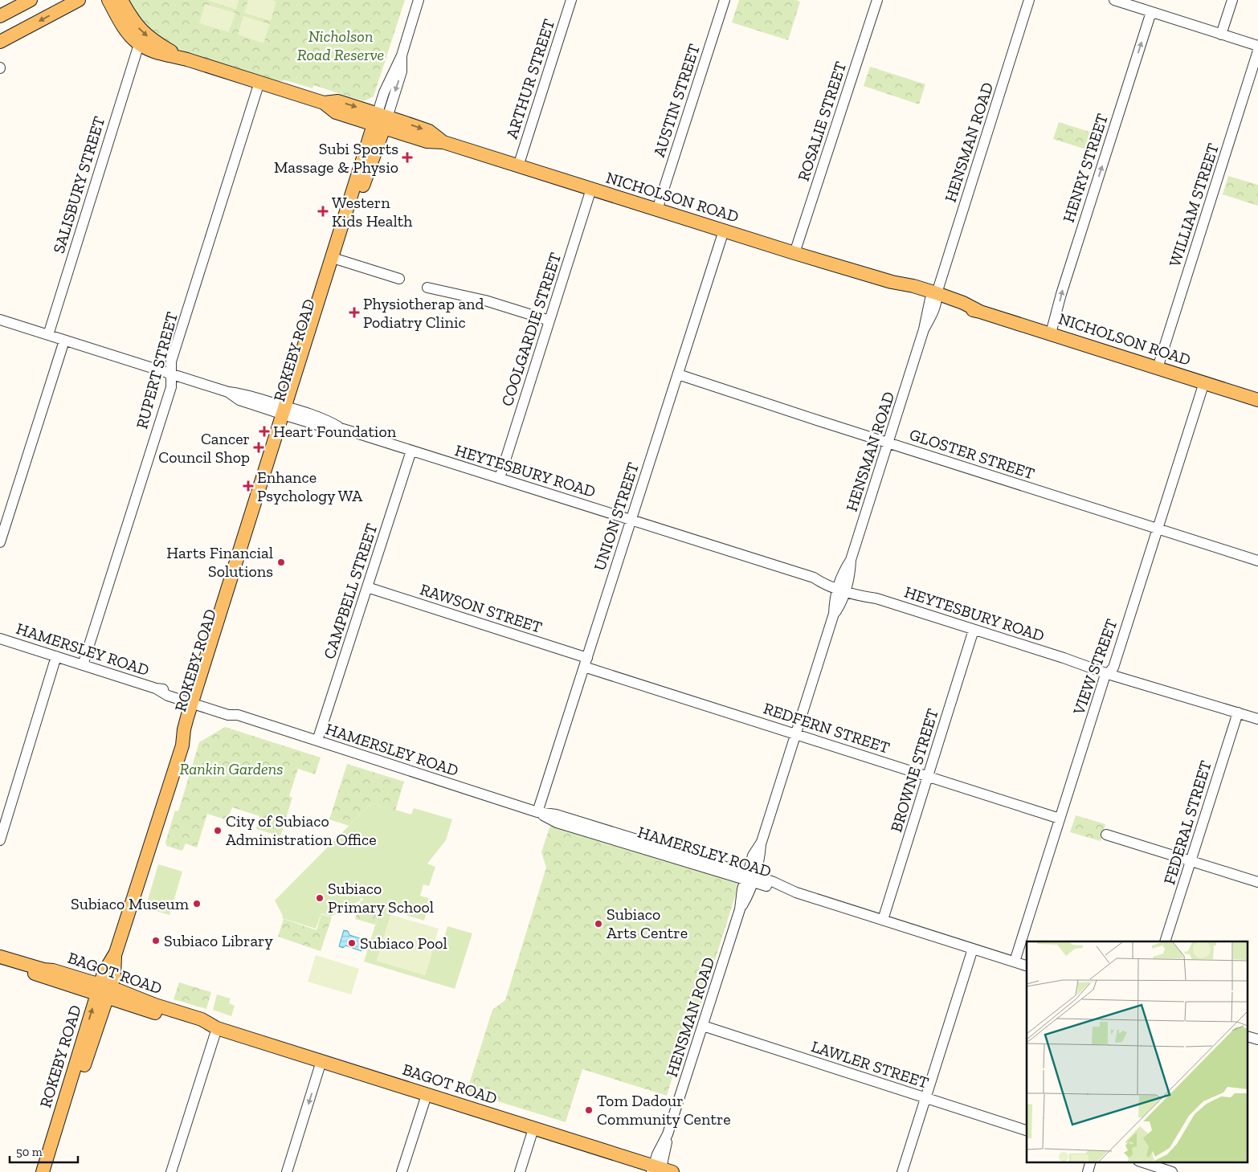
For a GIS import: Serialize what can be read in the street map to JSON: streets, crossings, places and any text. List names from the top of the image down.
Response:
{
  "streets": {
    "main road": ["NICHOLSON ROAD", "ROKEBY ROAD", "BAGOT ROAD"],
    "street": [
      "ARTHUR STREET",
      "AUSTIN STREET",
      "ROSALIE STREET",
      "HENSMAN ROAD",
      "HENRY STREET",
      "SALISBURY STREET",
      "WILLIAM STREET",
      "COOLGARDIE STREET",
      "RUPERT STREET",
      "GLOSTER STREET",
      "HEYTESBURY ROAD",
      "UNION STREET",
      "CAMPBELL STREET",
      "RAWSON STREET",
      "HAMERSLEY ROAD",
      "VIEW STREET",
      "REDFERN STREET",
      "BROWNE STREET",
      "FEDERAL STREET",
      "LAWLER STREET"
    ]
  },
  "crossings": [
    ["ARTHUR STREET", "NICHOLSON ROAD"],
    ["AUSTIN STREET", "NICHOLSON ROAD"],
    ["ROSALIE STREET", "NICHOLSON ROAD"],
    ["HENSMAN ROAD", "NICHOLSON ROAD"],
    ["HENSMAN ROAD", "GLOSTER STREET"],
    ["HENSMAN ROAD", "HEYTESBURY ROAD"],
    ["HENSMAN ROAD", "HAMERSLEY ROAD"],
    ["HENSMAN ROAD", "REDFERN STREET"],
    ["HENSMAN ROAD", "BAGOT ROAD"],
    ["HENSMAN ROAD", "LAWLER STREET"],
    ["HENRY STREET", "NICHOLSON ROAD"],
    ["SALISBURY STREET", "NICHOLSON ROAD"],
    ["SALISBURY STREET", "HEYTESBURY ROAD"],
    ["NICHOLSON ROAD", "WILLIAM STREET"],
    ["NICHOLSON ROAD", "COOLGARDIE STREET"],
    ["NICHOLSON ROAD", "ROKEBY ROAD"],
    ["NICHOLSON ROAD", "RUPERT STREET"],
    ["NICHOLSON ROAD", "UNION STREET"],
    ["NICHOLSON ROAD", "VIEW STREET"],
    ["COOLGARDIE STREET", "HEYTESBURY ROAD"],
    ["ROKEBY ROAD", "HEYTESBURY ROAD"],
    ["ROKEBY ROAD", "HAMERSLEY ROAD"],
    ["ROKEBY ROAD", "BAGOT ROAD"],
    ["RUPERT STREET", "HEYTESBURY ROAD"],
    ["RUPERT STREET", "HAMERSLEY ROAD"],
    ["GLOSTER STREET", "UNION STREET"],
    ["GLOSTER STREET", "VIEW STREET"],
    ["HEYTESBURY ROAD", "UNION STREET"],
    ["HEYTESBURY ROAD", "CAMPBELL STREET"],
    ["HEYTESBURY ROAD", "VIEW STREET"],
    ["HEYTESBURY ROAD", "BROWNE STREET"],
    ["HEYTESBURY ROAD", "FEDERAL STREET"],
    ["UNION STREET", "RAWSON STREET"],
    ["UNION STREET", "HAMERSLEY ROAD"],
    ["UNION STREET", "REDFERN STREET"],
    ["CAMPBELL STREET", "RAWSON STREET"],
    ["CAMPBELL STREET", "HAMERSLEY ROAD"],
    ["RAWSON STREET", "REDFERN STREET"],
    ["HAMERSLEY ROAD", "VIEW STREET"],
    ["HAMERSLEY ROAD", "BROWNE STREET"],
    ["VIEW STREET", "REDFERN STREET"],
    ["REDFERN STREET", "BROWNE STREET"]
  ],
  "one_way": ["HENRY STREET"],
  "parks": ["Nicholson Road Reserve", "Rankin Gardens"],
  "places": {
    "health": [
      "Subi Sports Massage & Physio",
      "Western Kids Health",
      "Physiotherap and Podiatry Clinic",
      "Heart Foundation",
      "Cancer Council Shop",
      "Enhance Psychology WA"
    ],
    "other": [
      "Harts Financial Solutions",
      "City of Subiaco Administration Office",
      "Subiaco Primary School",
      "Subiaco Museum",
      "Subiaco Arts Centre",
      "Subiaco Library",
      "Subiaco Pool",
      "Tom Dadour Community Centre"
    ]
  },
  "scale_bar": "50 m"
}
